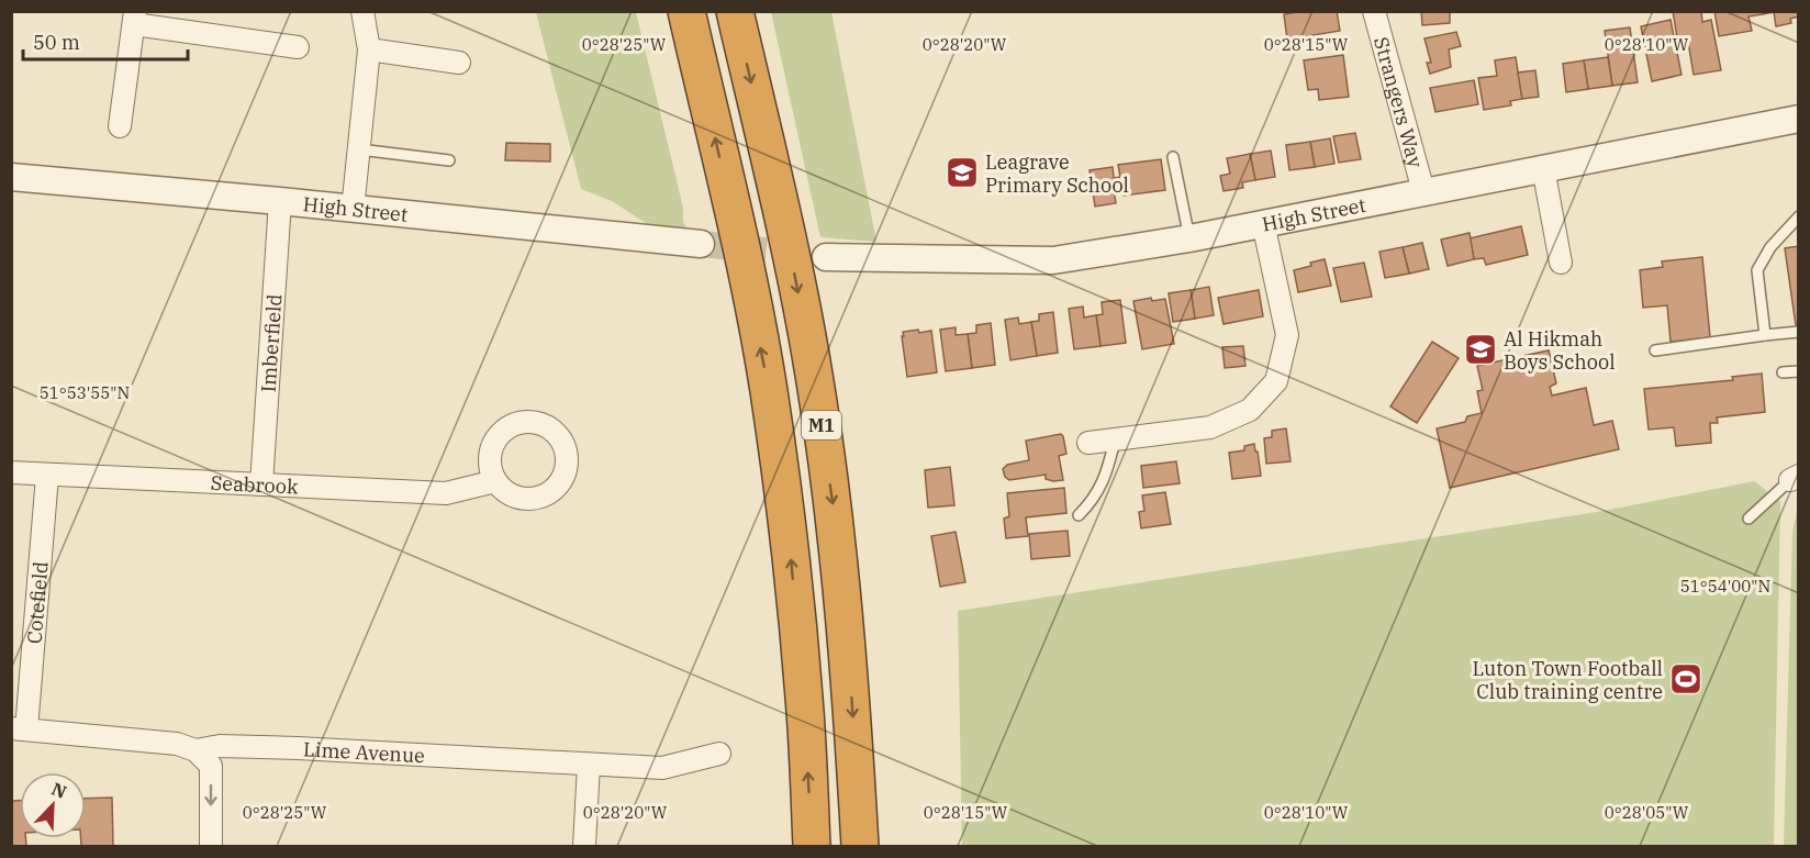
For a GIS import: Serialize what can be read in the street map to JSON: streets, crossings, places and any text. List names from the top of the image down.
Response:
{
  "streets": {
    "highway": ["M1"],
    "street": [
      "Strangers Way",
      "High Street",
      "Imberfield",
      "Seabrook",
      "Cotefield",
      "Lime Avenue"
    ]
  },
  "crossings": [
    ["Strangers Way", "High Street"],
    ["High Street", "Imberfield"],
    ["Imberfield", "Seabrook"],
    ["Seabrook", "Cotefield"],
    ["Cotefield", "Lime Avenue"]
  ],
  "places": {
    "school or university": ["Leagrave Primary School", "Al Hikmah Boys School"],
    "sports": ["Luton Town Football Club training centre"]
  },
  "scale_bar": "50 m",
  "north": "top right",
  "coordinates": [
    "0°28'25\"W",
    "0°28'20\"W",
    "0°28'15\"W",
    "0°28'10\"W",
    "51°53'55\"N",
    "51°54'00\"N",
    "0°28'05\"W"
  ]
}
